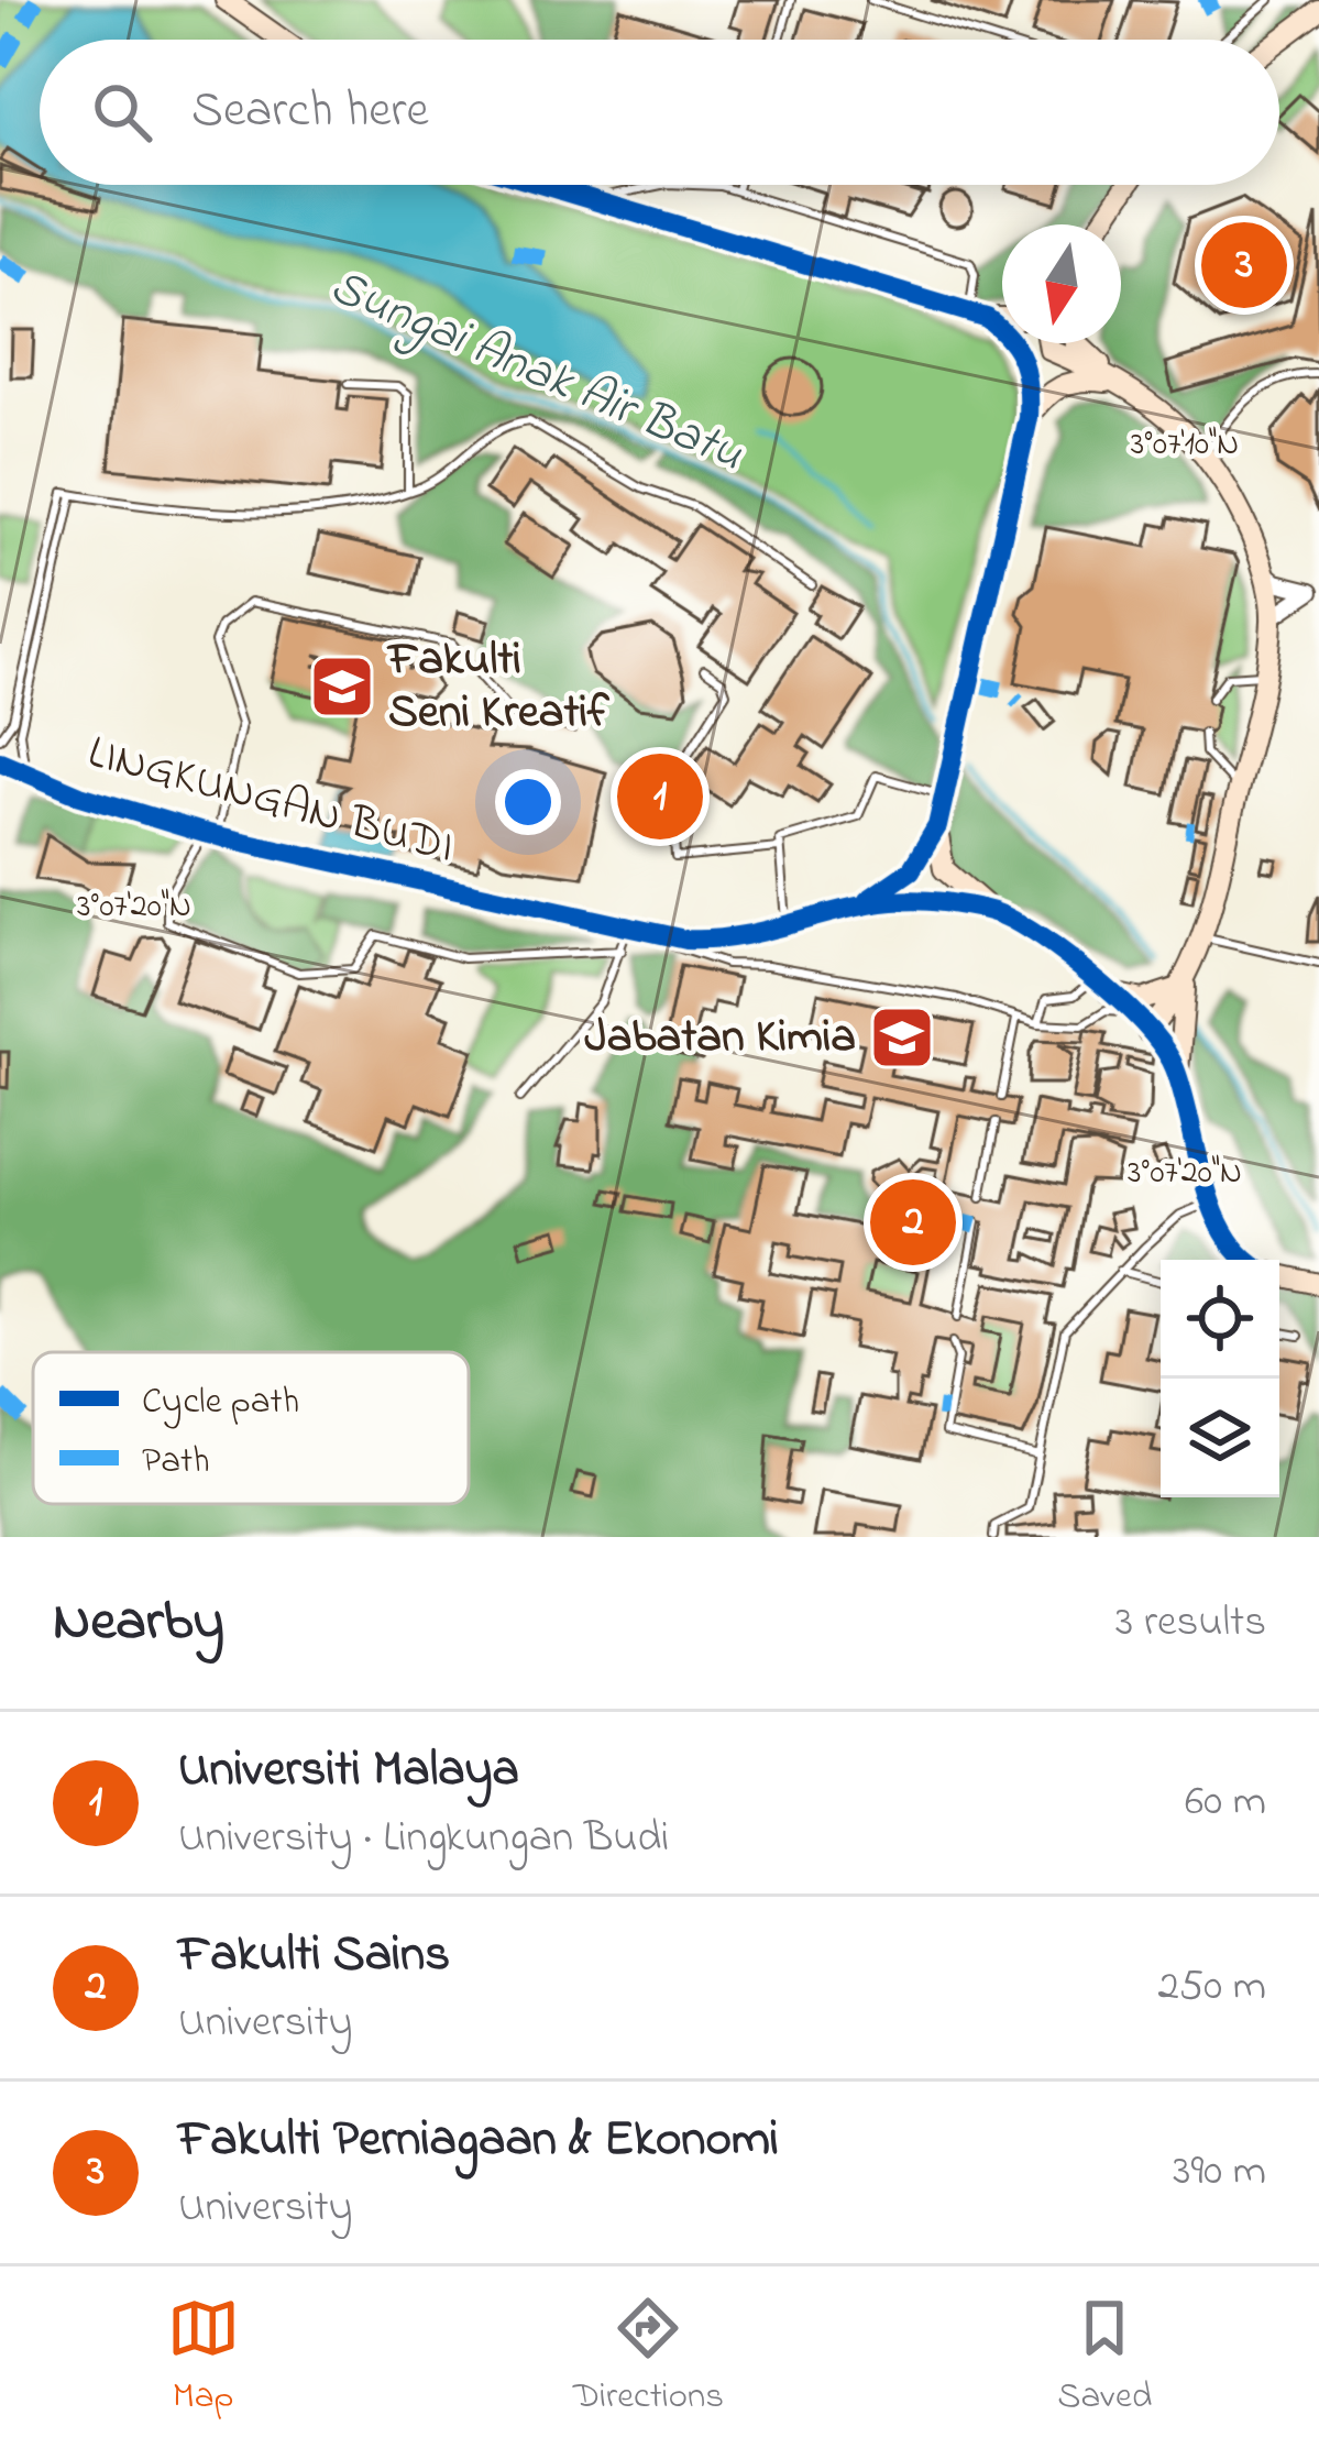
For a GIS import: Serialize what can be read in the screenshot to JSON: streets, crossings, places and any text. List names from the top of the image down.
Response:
{
  "streets": {
    "street": ["LINGKUNGAN BUDI"]
  },
  "water": ["Sungai Anak Air Batu"],
  "places": {
    "school or university": ["Fakulti Seni Kreatif", "Jabatan Kimia"]
  },
  "legend": ["Cycle path", "Path"],
  "north": "bottom",
  "page": {
    "search": "Search here",
    "pins": ["3", "1", "2"],
    "heading": ["Nearby", "3 results"],
    "list": [
      {
        "mark": "1",
        "name": "Universiti Malaya",
        "note": "University · Lingkungan Budi",
        "value": "60 m"
      },
      {
        "mark": "2",
        "name": "Fakulti Sains",
        "note": "University",
        "value": "250 m"
      },
      {
        "mark": "3",
        "name": "Fakulti Perniagaan & Ekonomi",
        "note": "University",
        "value": "390 m"
      }
    ],
    "nav": ["Map", "Directions", "Saved"]
  },
  "coordinates": ["3°07'10\"N", "3°07'20\"N"]
}
